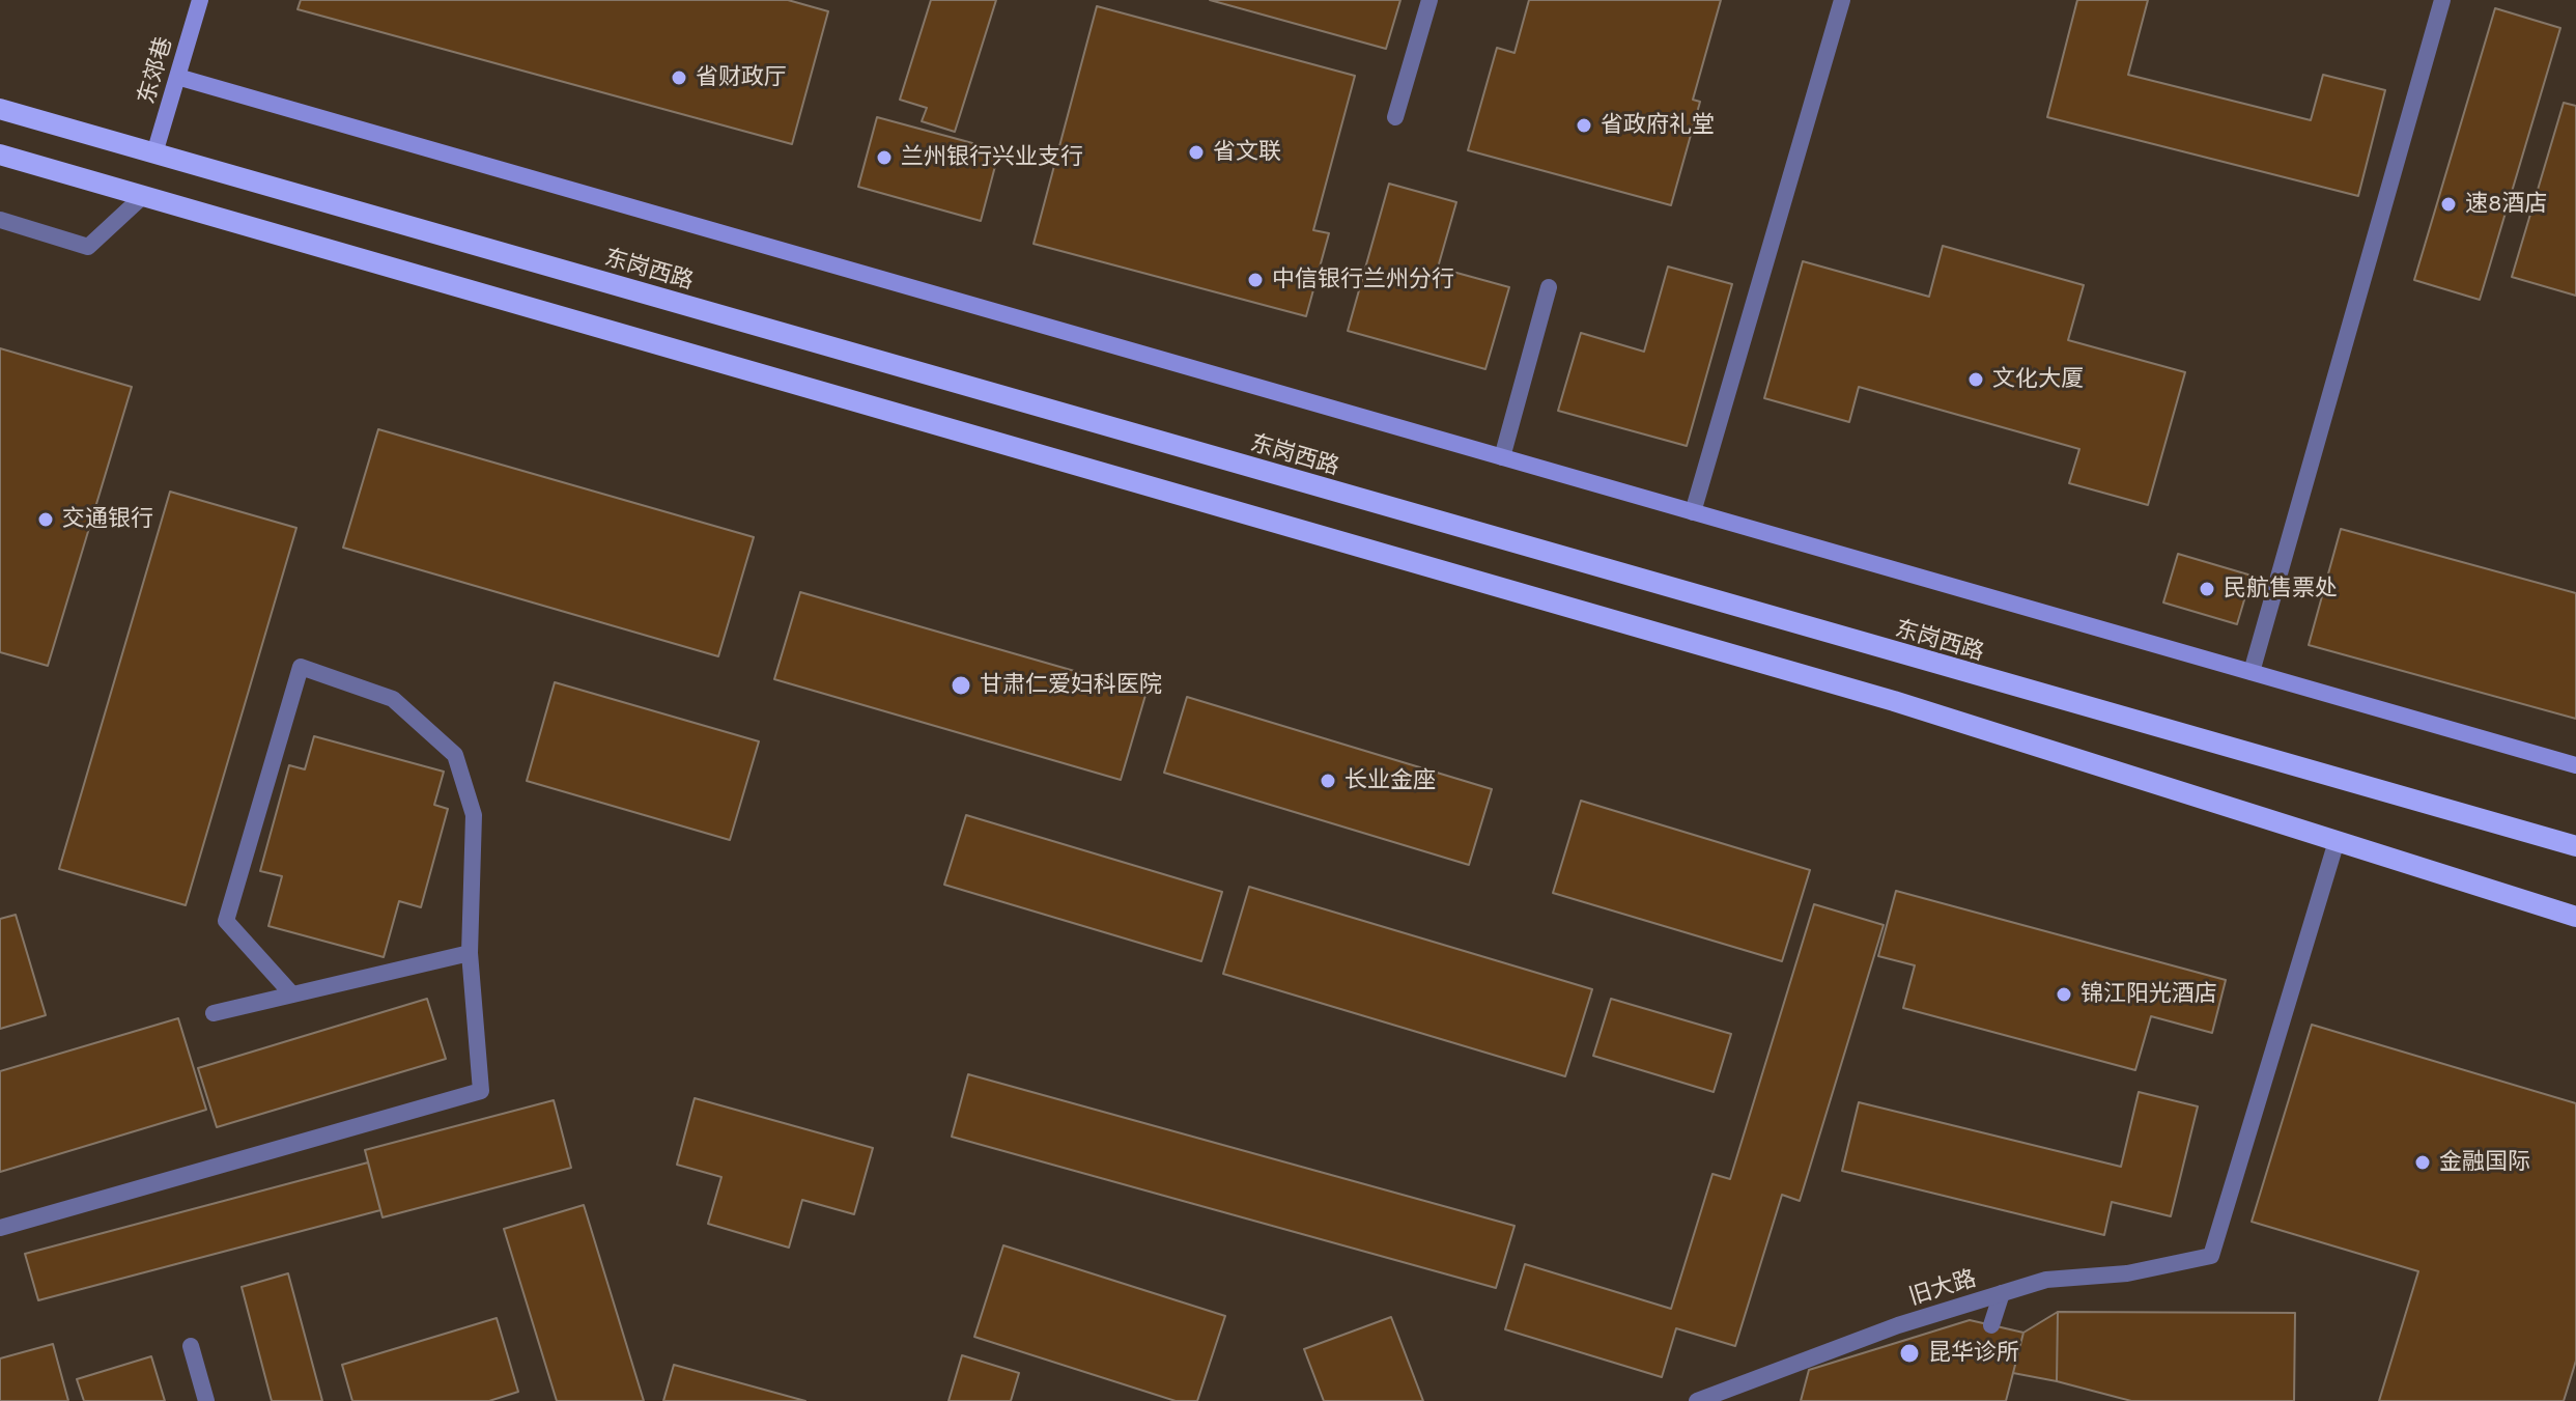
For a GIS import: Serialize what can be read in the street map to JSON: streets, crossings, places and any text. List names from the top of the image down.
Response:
{
  "streets": {
    "main road": ["东岗西路"],
    "street": ["东郊巷", "旧大路"]
  },
  "crossings": [
    ["东郊巷", "东岗西路"]
  ],
  "places": [
    "省财政厅",
    "省政府礼堂",
    "省文联",
    "兰州银行兴业支行",
    "速8酒店",
    "中信银行兰州分行",
    "文化大厦",
    "交通银行",
    "民航售票处",
    "甘肃仁爱妇科医院",
    "长业金座",
    "锦江阳光酒店",
    "金融国际",
    "昆华诊所"
  ]
}
